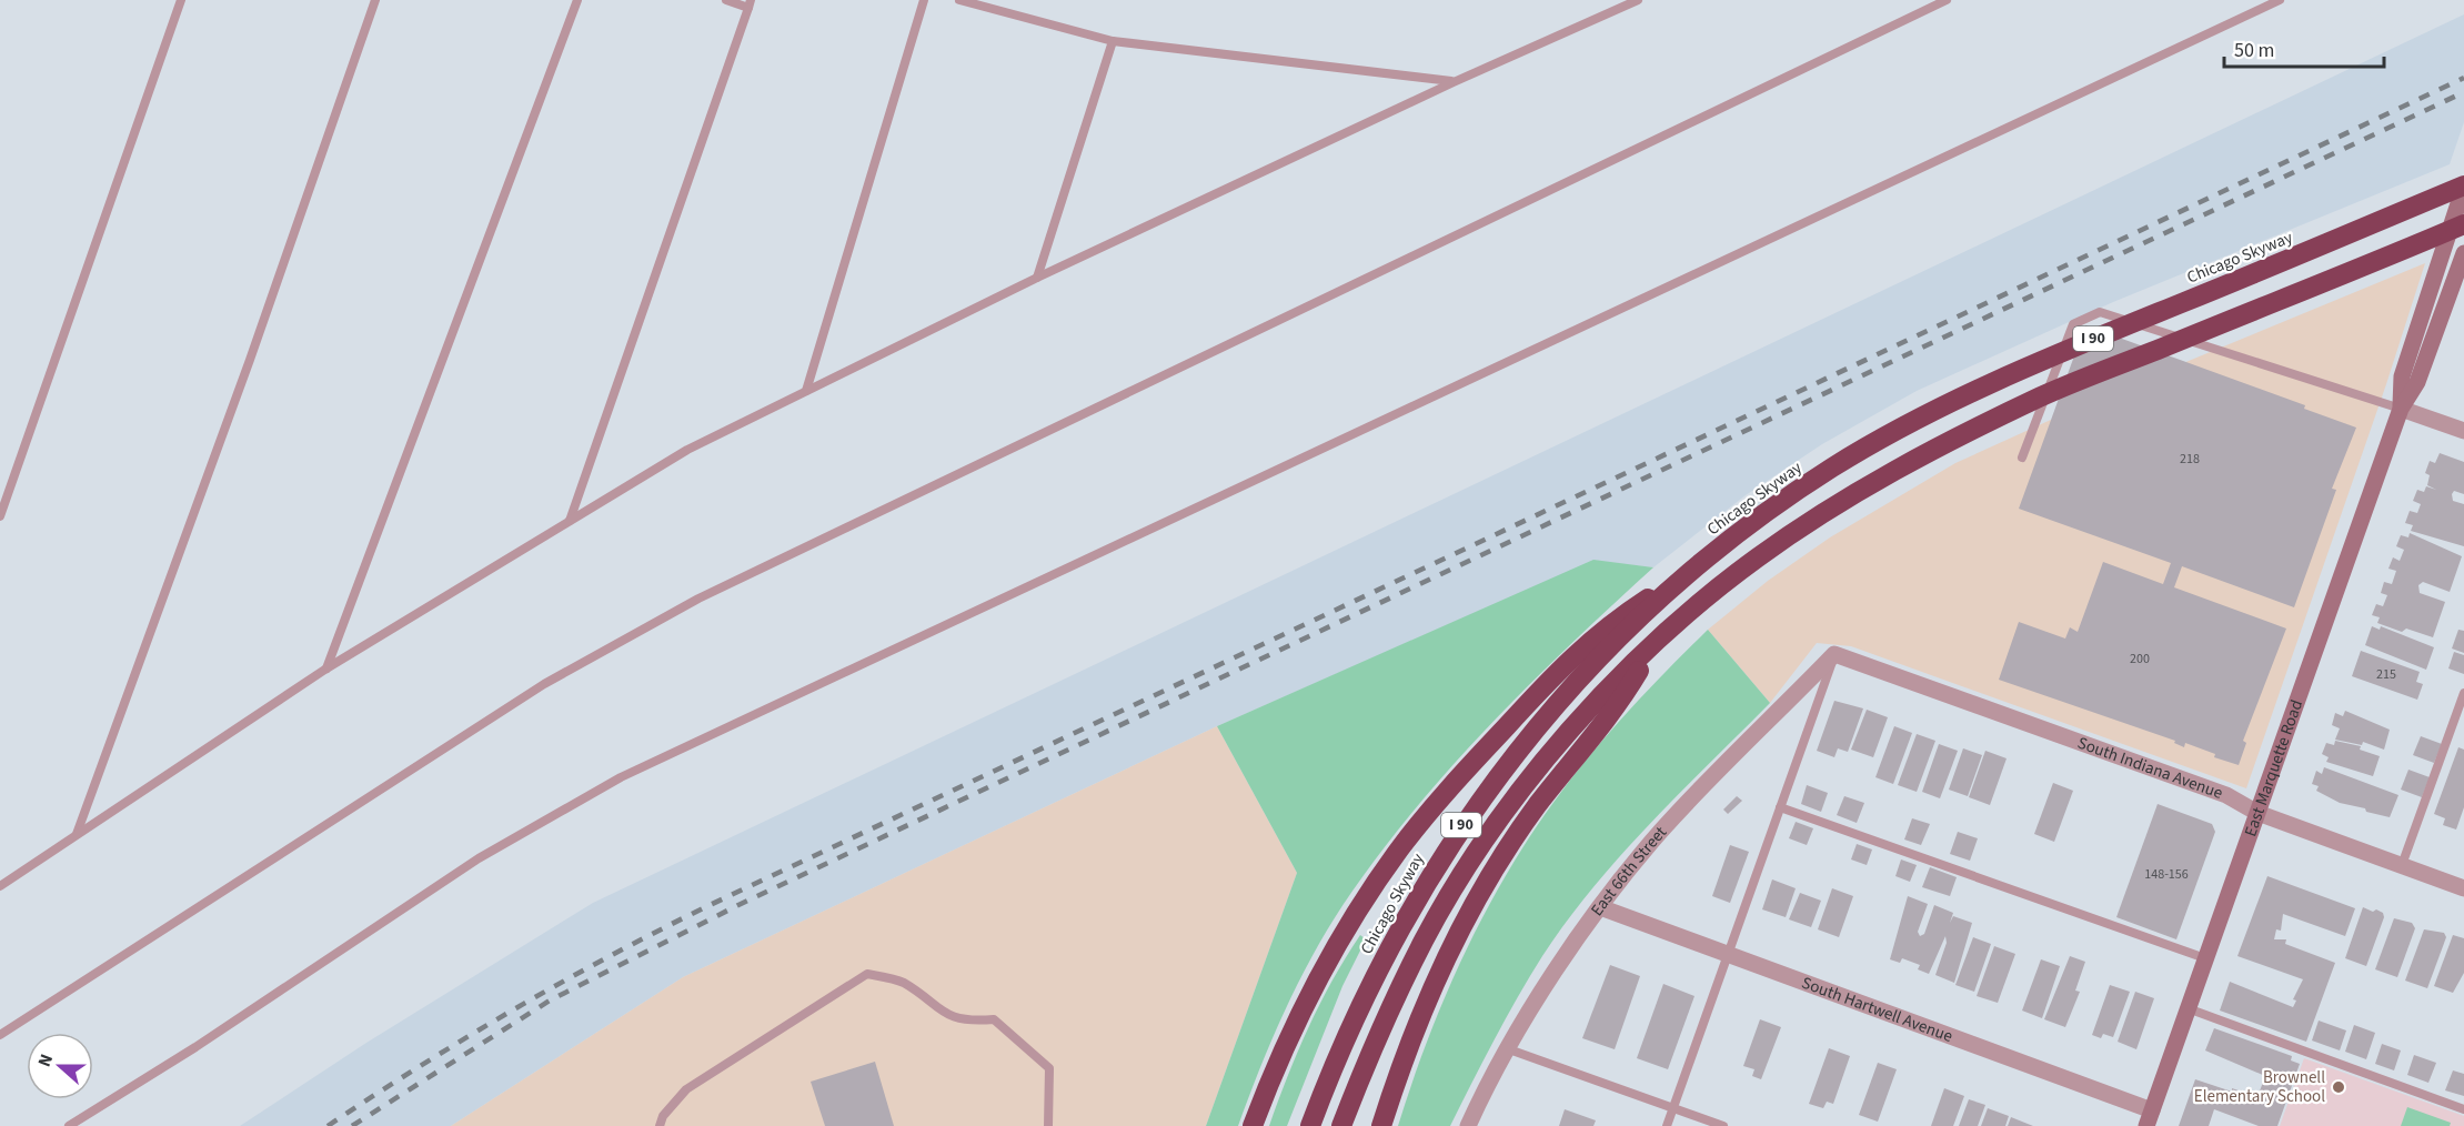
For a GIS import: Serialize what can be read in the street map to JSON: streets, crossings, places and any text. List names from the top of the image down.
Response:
{
  "streets": {
    "highway": ["Chicago Skyway", "I 90"],
    "street": [
      "East Marquette Road",
      "South Indiana Avenue",
      "East 66th Street",
      "South Hartwell Avenue"
    ]
  },
  "crossings": [
    ["Chicago Skyway", "East Marquette Road"],
    ["East Marquette Road", "South Indiana Avenue"],
    ["East Marquette Road", "South Hartwell Avenue"],
    ["South Indiana Avenue", "East 66th Street"],
    ["East 66th Street", "South Hartwell Avenue"]
  ],
  "places": ["Brownell Elementary School"],
  "house_numbers": [
    "218",
    "200",
    "215",
    "148-156"
  ],
  "scale_bar": "50 m",
  "north": "left"
}
